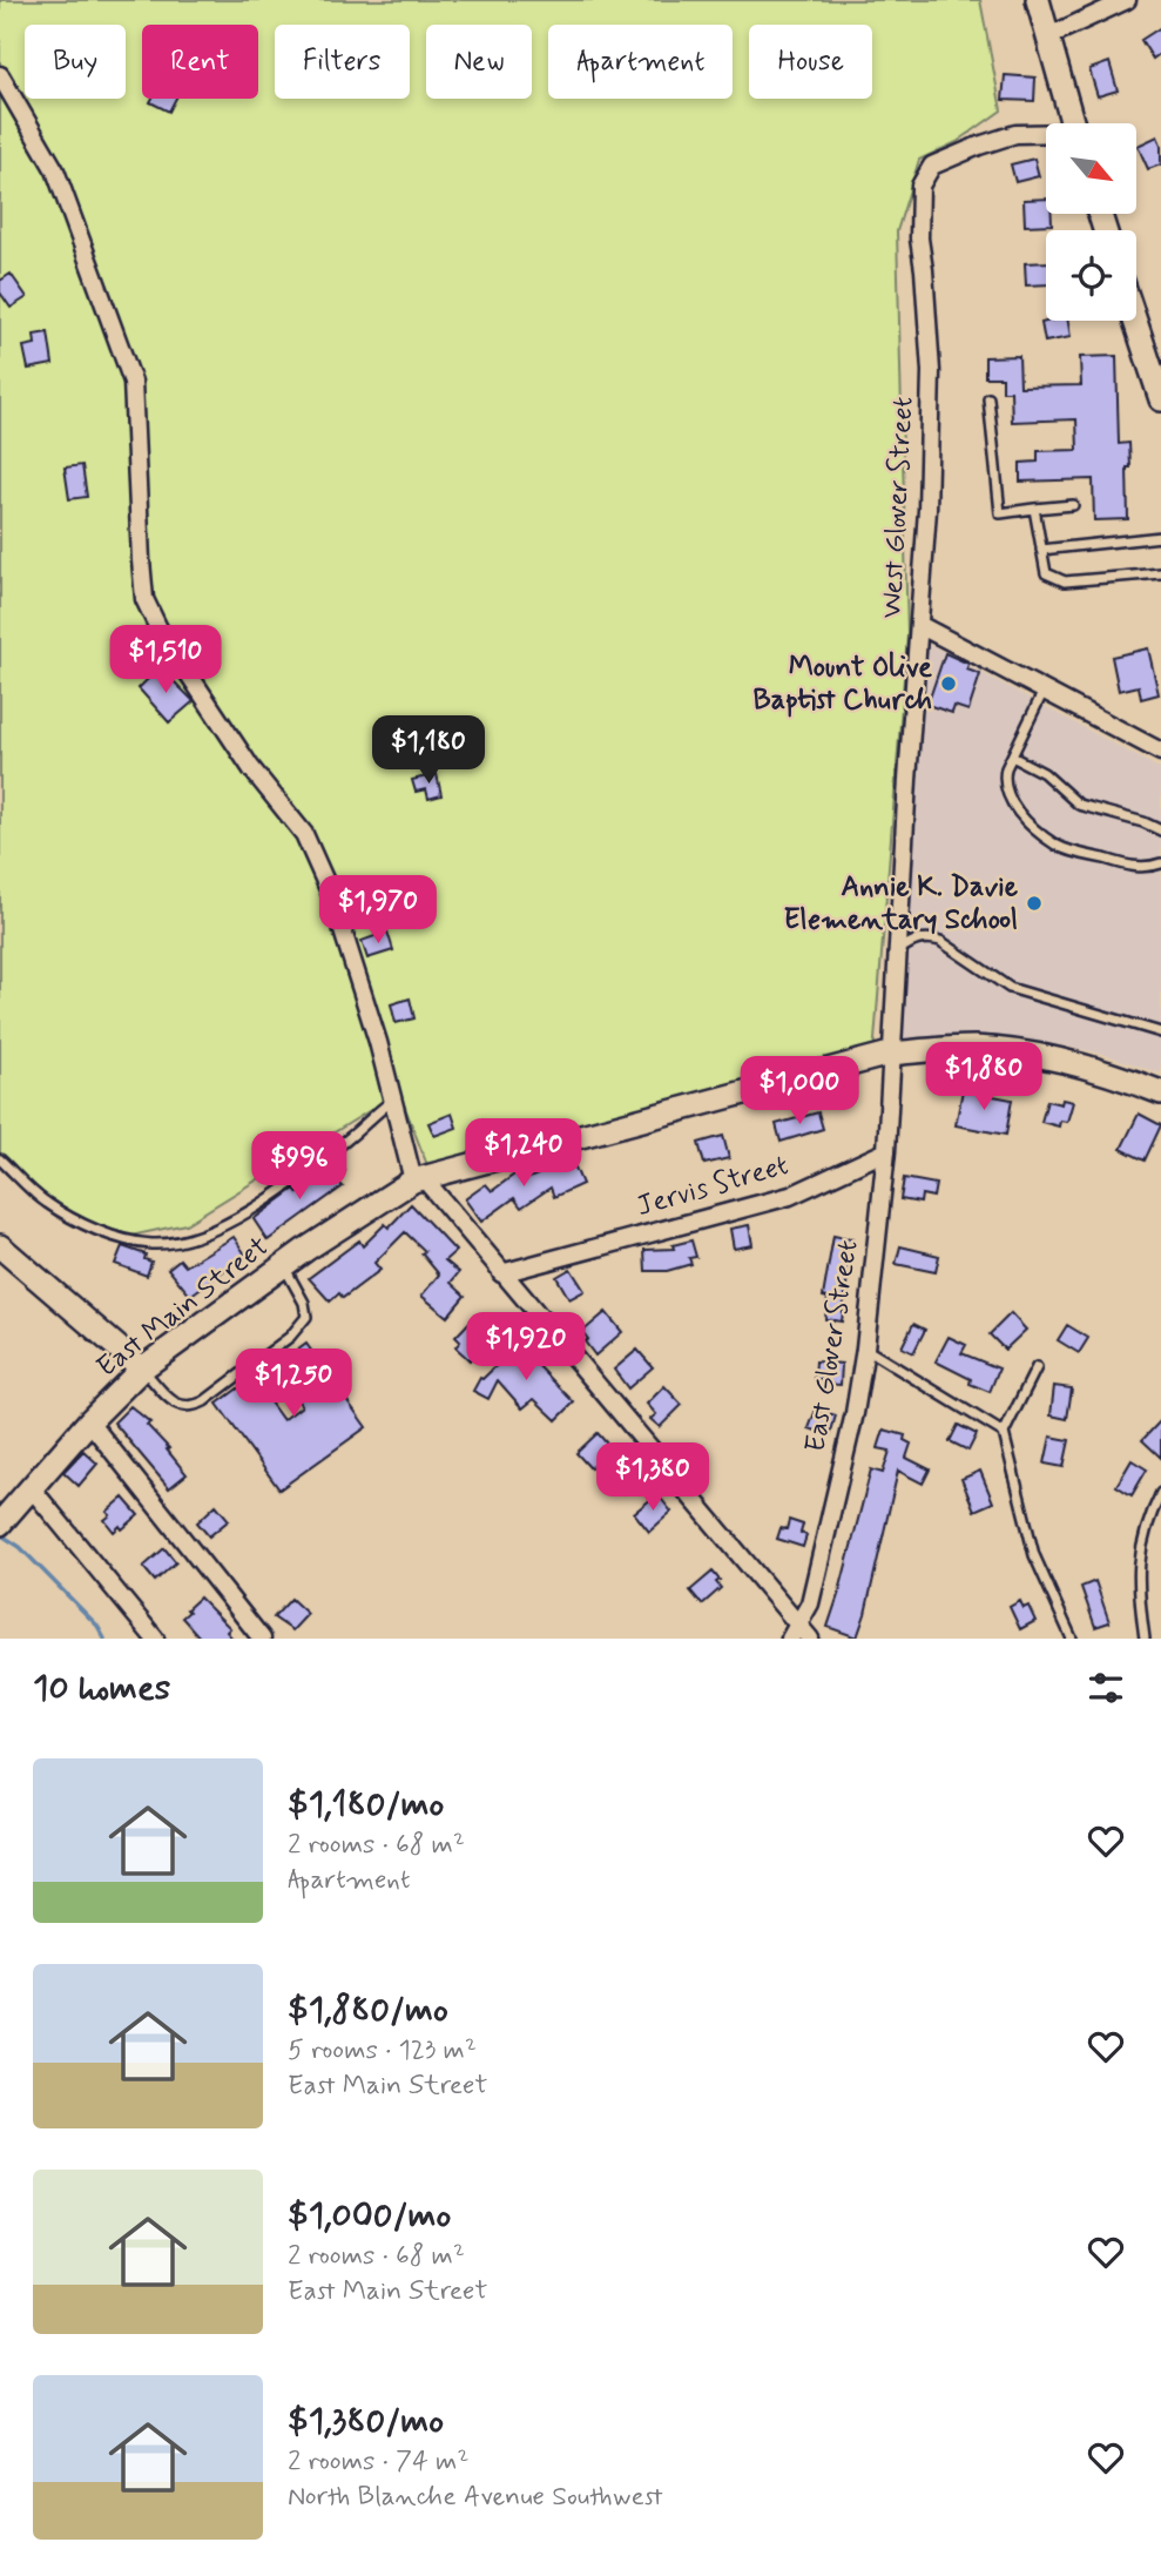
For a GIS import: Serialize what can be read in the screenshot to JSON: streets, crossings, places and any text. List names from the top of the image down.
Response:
{
  "streets": {
    "main road": ["East Main Street"],
    "street": ["West Glover Street", "Jervis Street", "East Glover Street"]
  },
  "crossings": [
    ["West Glover Street", "East Main Street"],
    ["West Glover Street", "East Glover Street"],
    ["Jervis Street", "East Glover Street"],
    ["East Main Street", "East Glover Street"]
  ],
  "places": ["Mount Olive Baptist Church", "Annie K. Davie Elementary School"],
  "north": "bottom right",
  "page": {
    "chip": [
      "Buy",
      "Rent",
      "Filters",
      "New",
      "Apartment",
      "House"
    ],
    "price": [
      "$1,510",
      "$1,180",
      "$1,970",
      "$1,880",
      "$1,000",
      "$1,240",
      "$996",
      "$1,920",
      "$1,250",
      "$1,380"
    ],
    "heading": "10 homes",
    "list": [
      {
        "name": "$1,180/mo",
        "note": "2 rooms · 68 m² · Apartment"
      },
      {
        "name": "$1,880/mo",
        "note": "5 rooms · 123 m² · East Main Street"
      },
      {
        "name": "$1,000/mo",
        "note": "2 rooms · 68 m² · East Main Street"
      },
      {
        "name": "$1,380/mo",
        "note": "2 rooms · 74 m² · North Blanche Avenue Southwest"
      }
    ]
  }
}
